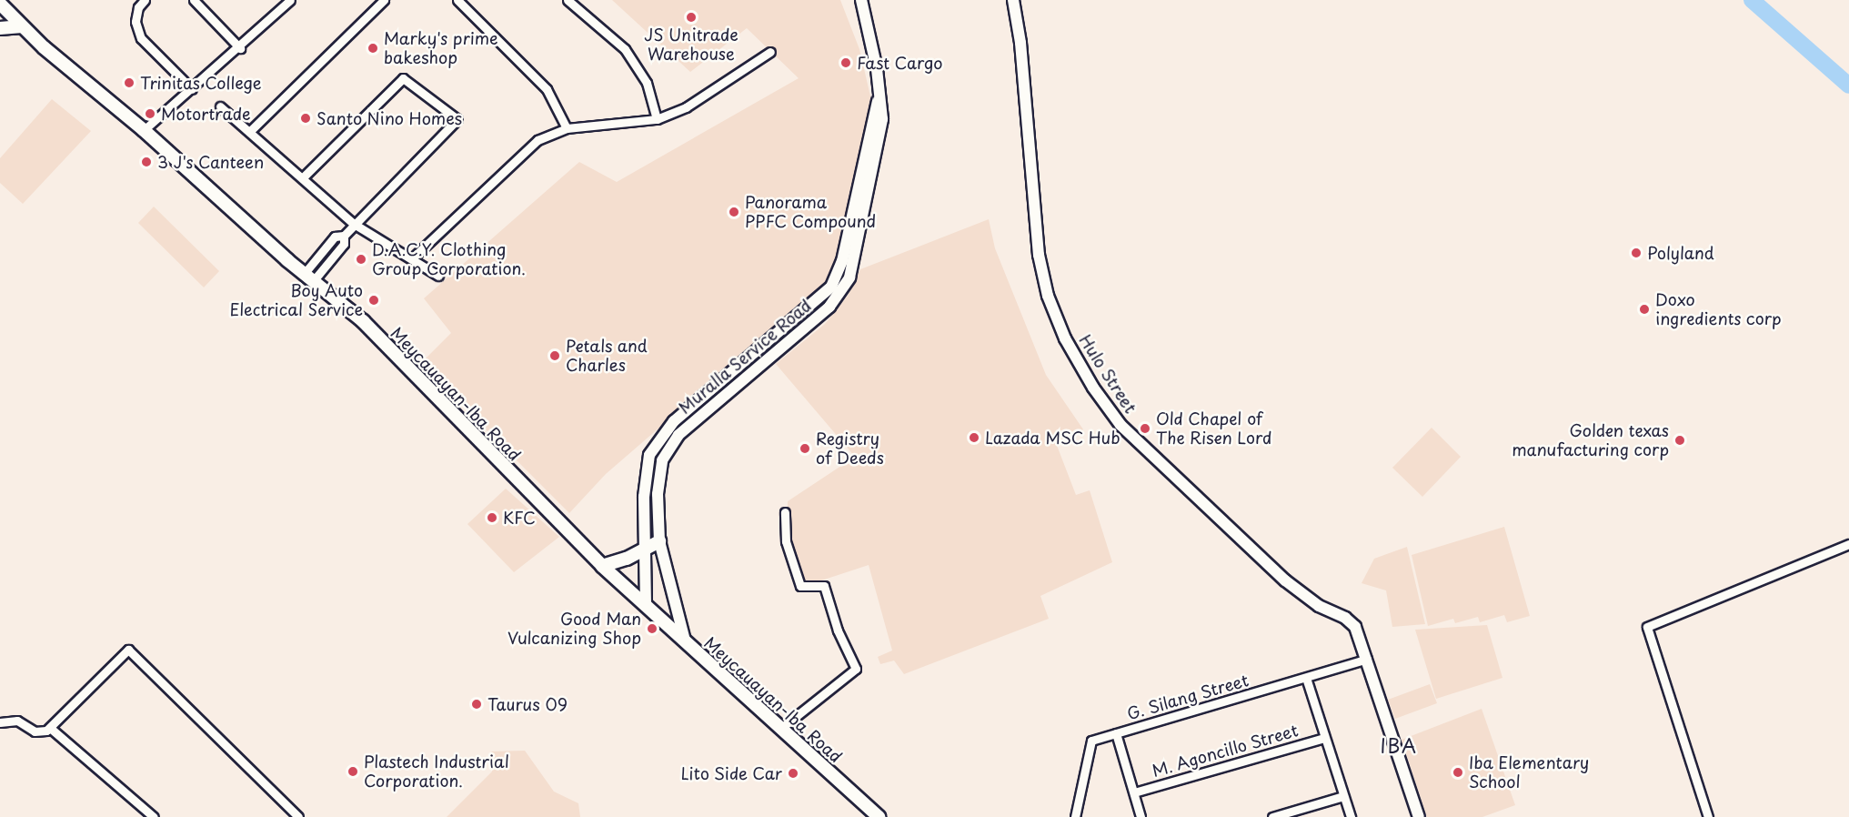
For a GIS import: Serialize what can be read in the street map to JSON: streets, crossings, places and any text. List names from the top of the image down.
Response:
{
  "streets": {
    "main road": ["Meycauayan-Iba Road"],
    "street": [
      "Muralla Service Road",
      "Hulo Street",
      "G. Silang Street",
      "M. Agoncillo Street"
    ]
  },
  "crossings": [
    ["Muralla Service Road", "Meycauayan-Iba Road"],
    ["Hulo Street", "G. Silang Street"]
  ],
  "districts": ["IBA"],
  "places": [
    "JS Unitrade Warehouse",
    "Marky's prime bakeshop",
    "Fast Cargo",
    "Trinitas College",
    "Motortrade",
    "Santo Nino Homes",
    "3 J's Canteen",
    "Panorama PPFC Compound",
    "Polyland",
    "D.A.C.Y. Clothing Group Corporation.",
    "Boy Auto Electrical Service",
    "Doxo ingredients corp",
    "Petals and Charles",
    "Old Chapel of The Risen Lord",
    "Lazada MSC Hub",
    "Golden texas manufacturing corp",
    "Registry of Deeds",
    "KFC",
    "Good Man Vulcanizing Shop",
    "Taurus 09",
    "Plastech Industrial Corporation.",
    "Iba Elementary School",
    "Lito Side Car"
  ]
}
